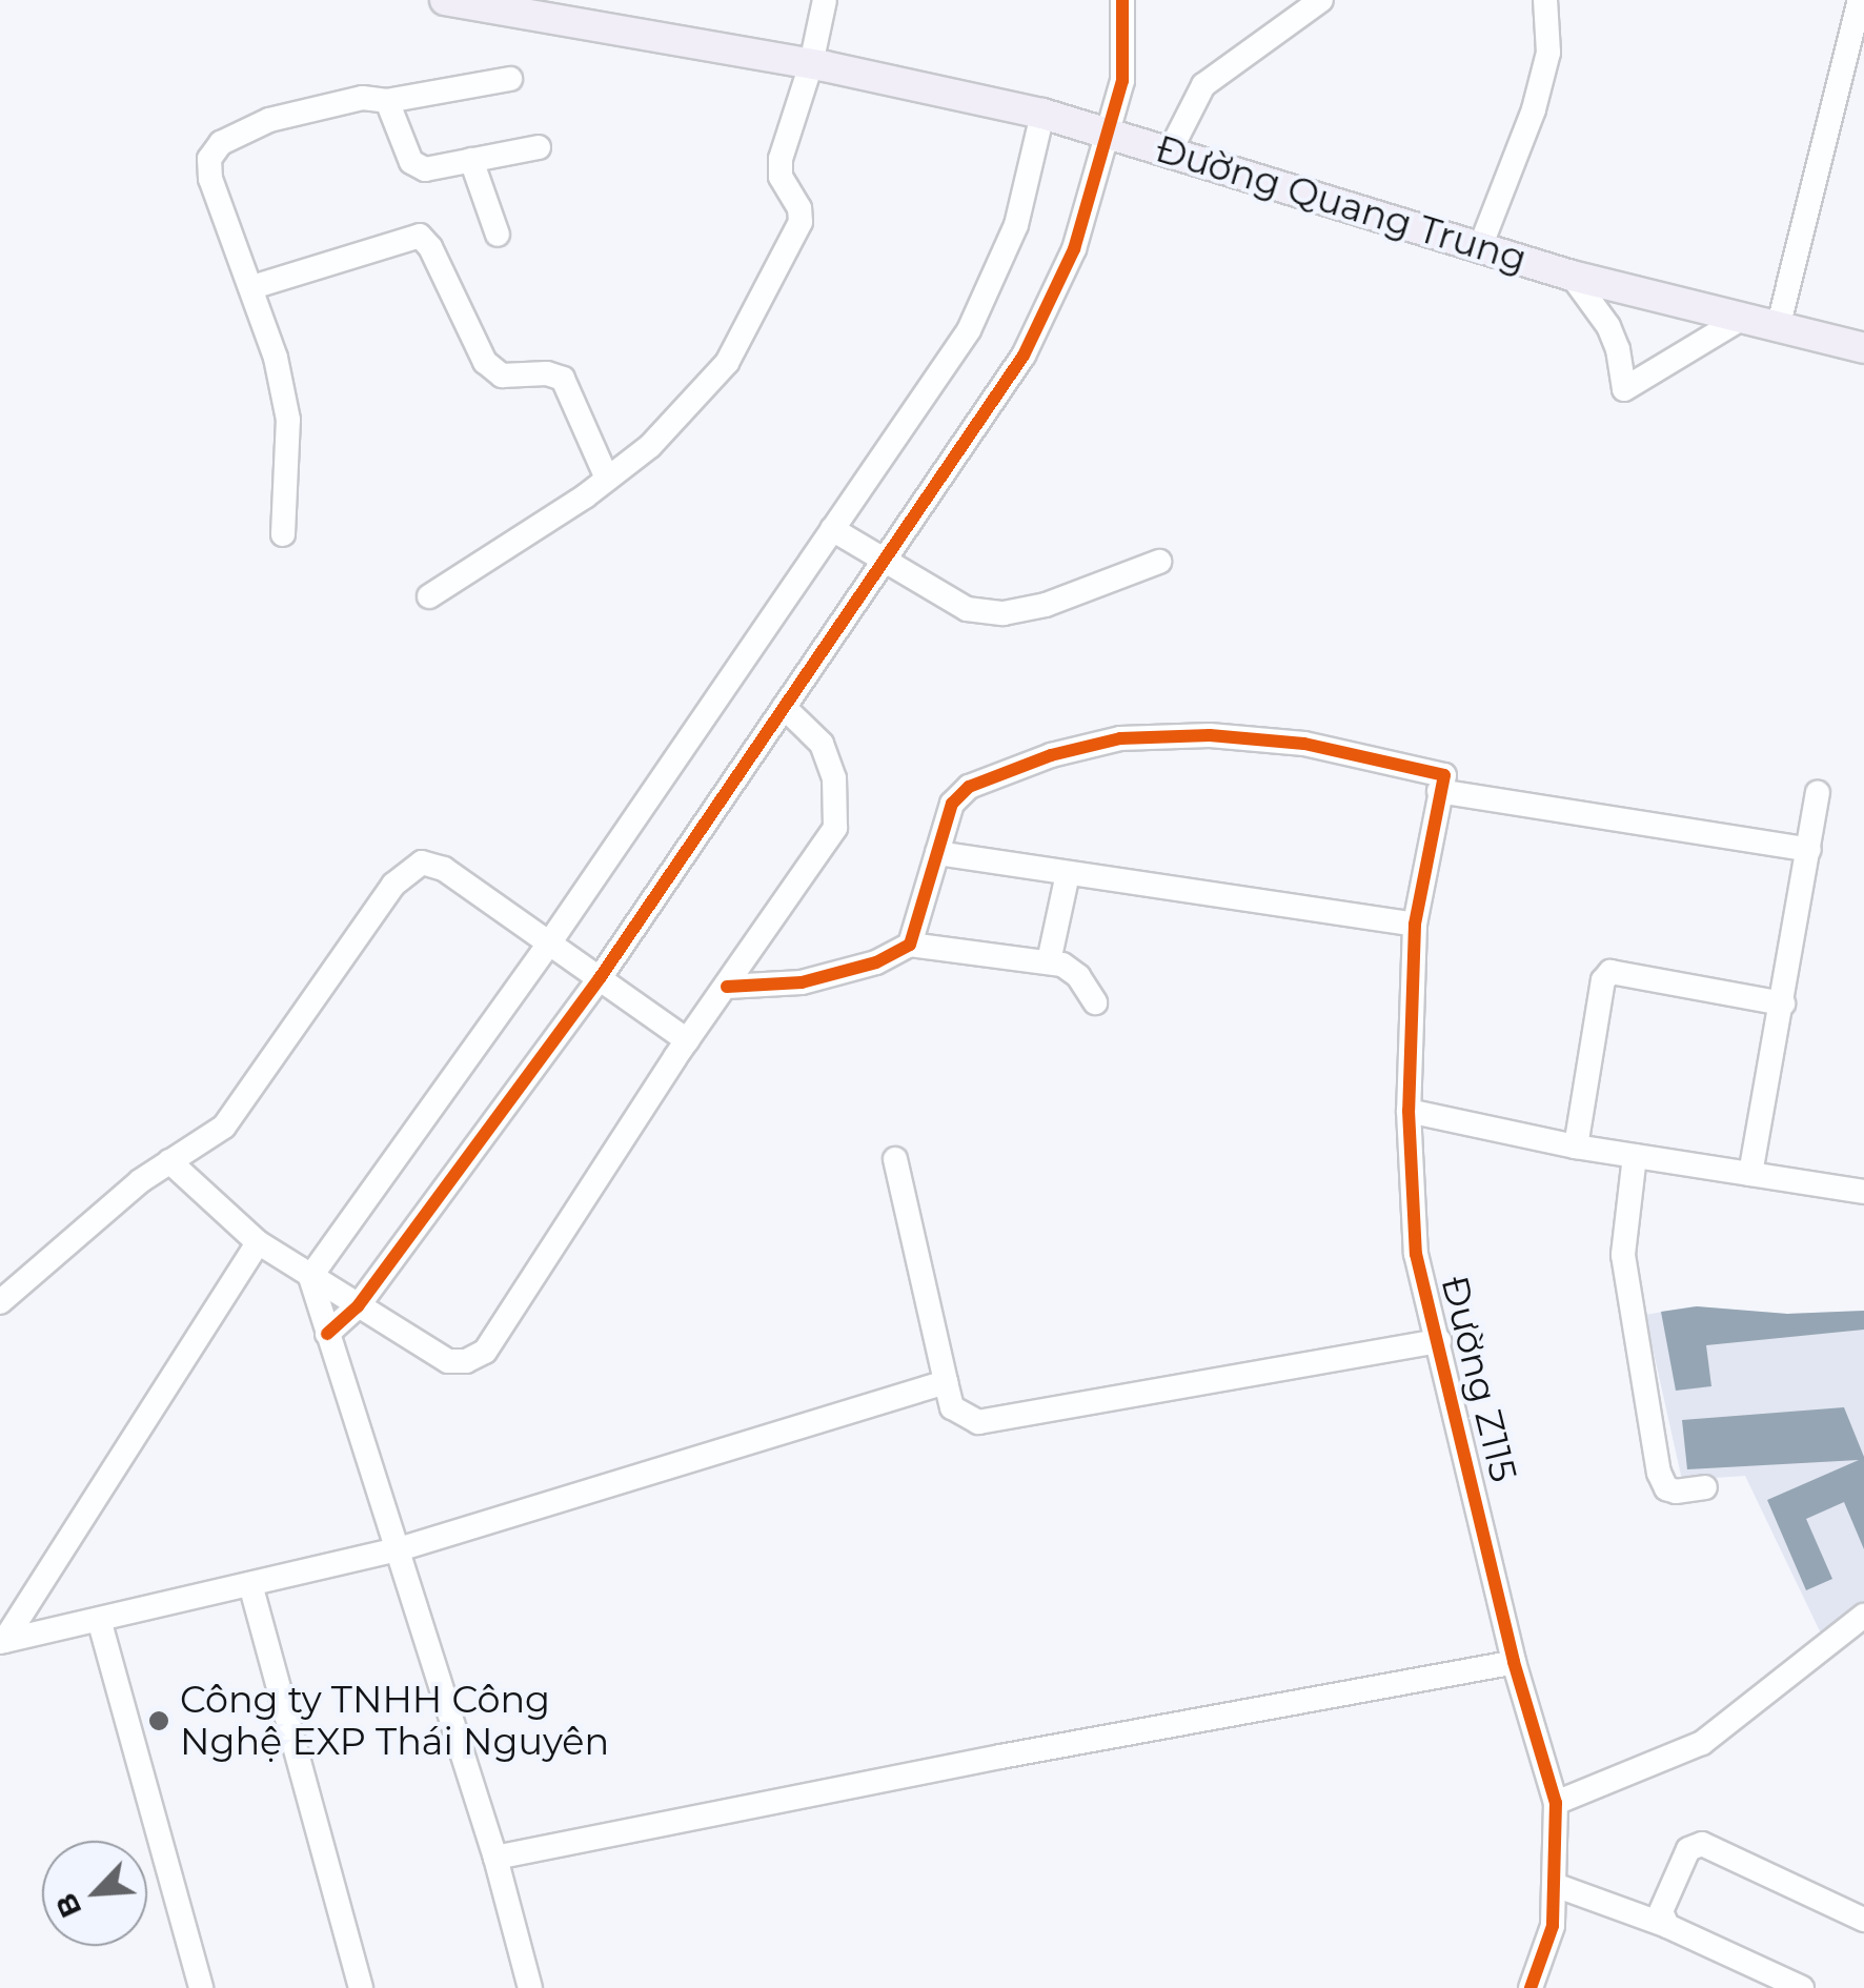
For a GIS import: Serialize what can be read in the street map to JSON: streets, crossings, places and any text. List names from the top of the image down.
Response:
{
  "streets": {
    "main road": ["Đường Quang Trung"],
    "street": ["Đường Z115"]
  },
  "places": ["Công ty TNHH Công Nghệ EXP Thái Nguyên"],
  "north": "bottom left"
}
